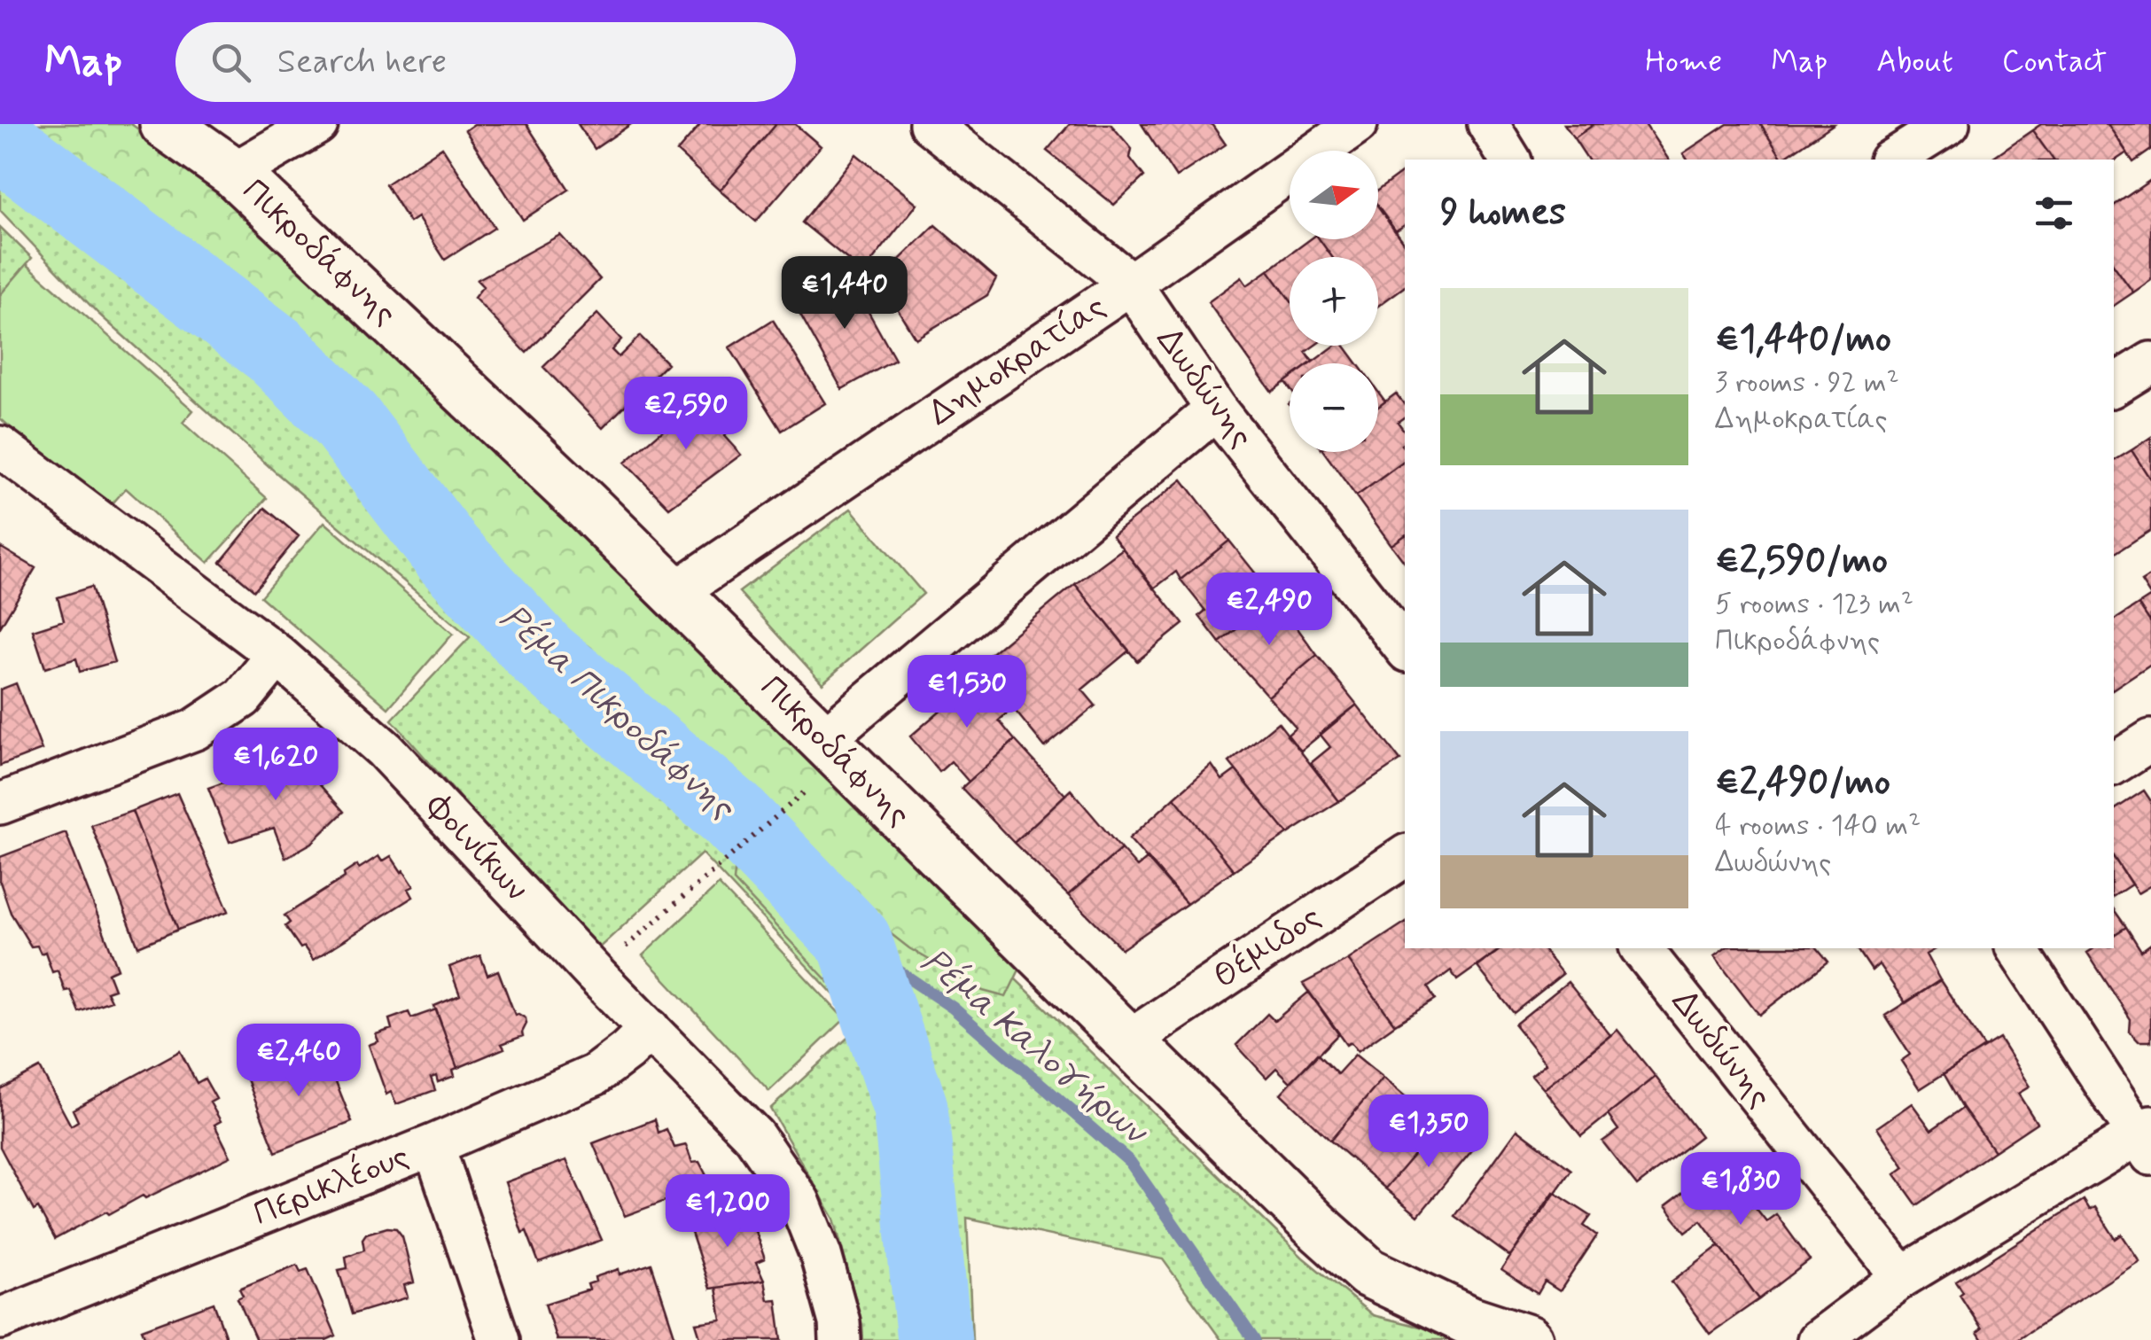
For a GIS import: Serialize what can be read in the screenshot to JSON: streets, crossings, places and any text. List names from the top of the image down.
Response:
{
  "streets": {
    "street": [
      "Πικροδάφνης",
      "Δημοκρατίας",
      "Δωδώνης",
      "Φοινίκων",
      "Θέμιδος",
      "Περικλέους"
    ]
  },
  "crossings": [
    ["Πικροδάφνης", "Δημοκρατίας"],
    ["Πικροδάφνης", "Θέμιδος"],
    ["Δημοκρατίας", "Δωδώνης"],
    ["Φοινίκων", "Περικλέους"]
  ],
  "water": ["Ρέμα Πικροδάφνης", "Ρέμα Καλογήρων"],
  "north": "right",
  "page": {
    "header": "Map",
    "search": "Search here",
    "nav": [
      "Home",
      "Map",
      "About",
      "Contact"
    ],
    "map_buttons": ["+", "−"],
    "heading": "9 homes",
    "price": [
      "€1,440",
      "€2,590",
      "€2,490",
      "€1,530",
      "€1,620",
      "€2,460",
      "€1,350",
      "€1,830",
      "€1,200"
    ],
    "list": [
      {
        "name": "€1,440/mo",
        "note": "3 rooms · 92 m² · Δημοκρατίας"
      },
      {
        "name": "€2,590/mo",
        "note": "5 rooms · 123 m² · Πικροδάφνης"
      },
      {
        "name": "€2,490/mo",
        "note": "4 rooms · 140 m² · Δωδώνης"
      }
    ]
  }
}
